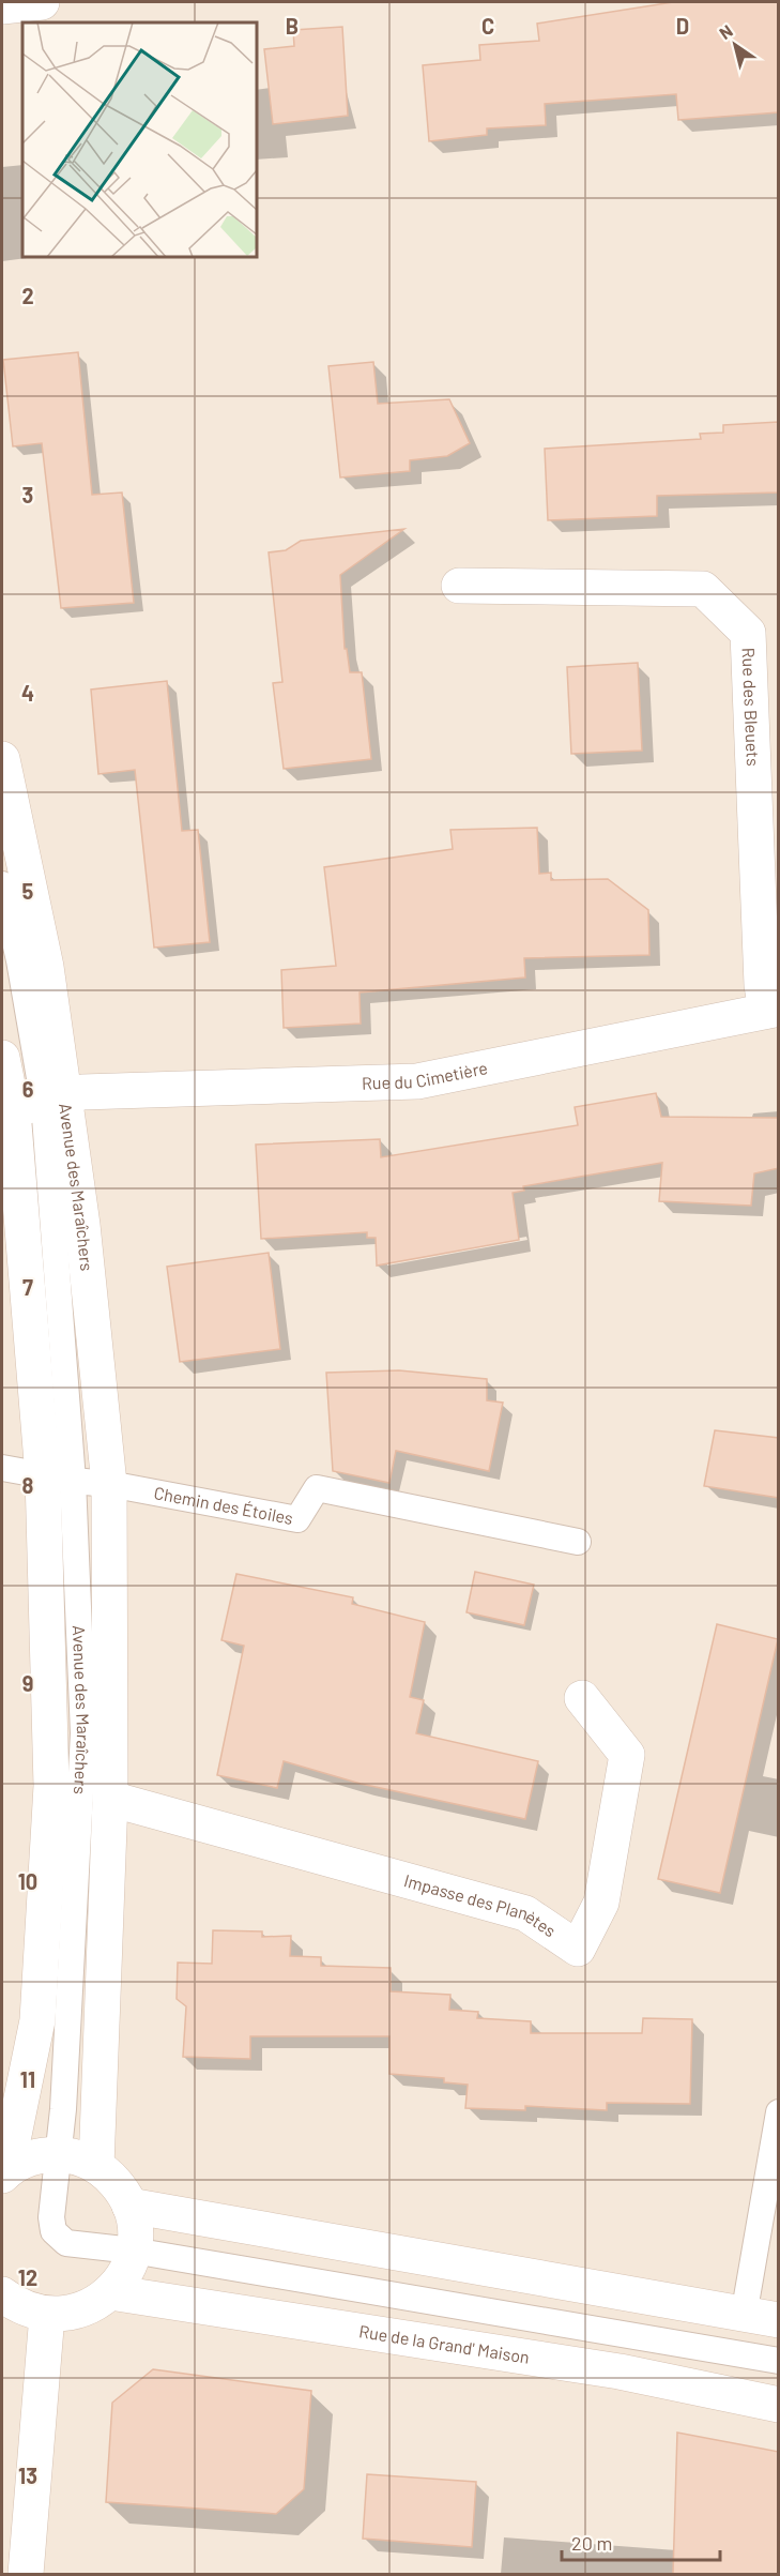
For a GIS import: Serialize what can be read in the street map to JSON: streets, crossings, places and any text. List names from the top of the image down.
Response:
{
  "streets": {
    "main road": [
      "Rue des Bleuets",
      "Rue du Cimetière",
      "Avenue des Maraîchers",
      "Impasse des Planètes",
      "Rue de la Grand' Maison"
    ],
    "lane": ["Chemin des Étoiles"]
  },
  "crossings": [
    ["Rue des Bleuets", "Rue du Cimetière"],
    ["Rue du Cimetière", "Avenue des Maraîchers"],
    ["Avenue des Maraîchers", "Chemin des Étoiles"],
    ["Avenue des Maraîchers", "Impasse des Planètes"]
  ],
  "scale_bar": "20 m",
  "north": "top left",
  "grid": {
    "columns": ["B", "C", "D"],
    "rows": [
      "2",
      "3",
      "4",
      "5",
      "6",
      "7",
      "8",
      "9",
      "10",
      "11",
      "12",
      "13"
    ]
  }
}
